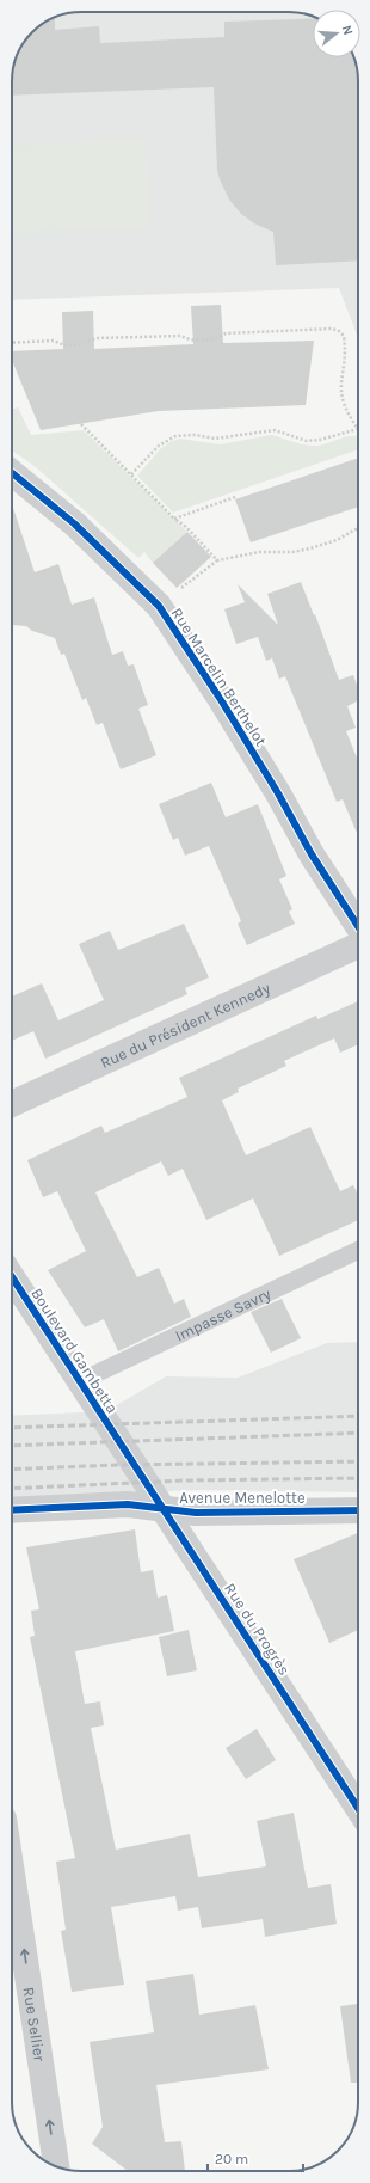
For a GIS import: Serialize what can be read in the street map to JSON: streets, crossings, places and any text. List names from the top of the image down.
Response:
{
  "streets": {
    "street": [
      "Rue Marcelin Berthelot",
      "Rue du Président Kennedy",
      "Boulevard Gambetta",
      "Avenue Menelotte",
      "Rue du Progrès",
      "Rue Sellier"
    ],
    "lane": ["Impasse Savry"]
  },
  "crossings": [
    ["Impasse Savry", "Boulevard Gambetta"],
    ["Boulevard Gambetta", "Rue du Progrès"],
    ["Avenue Menelotte", "Rue du Progrès"]
  ],
  "one_way": ["Rue Sellier"],
  "scale_bar": "20 m",
  "north": "right"
}
